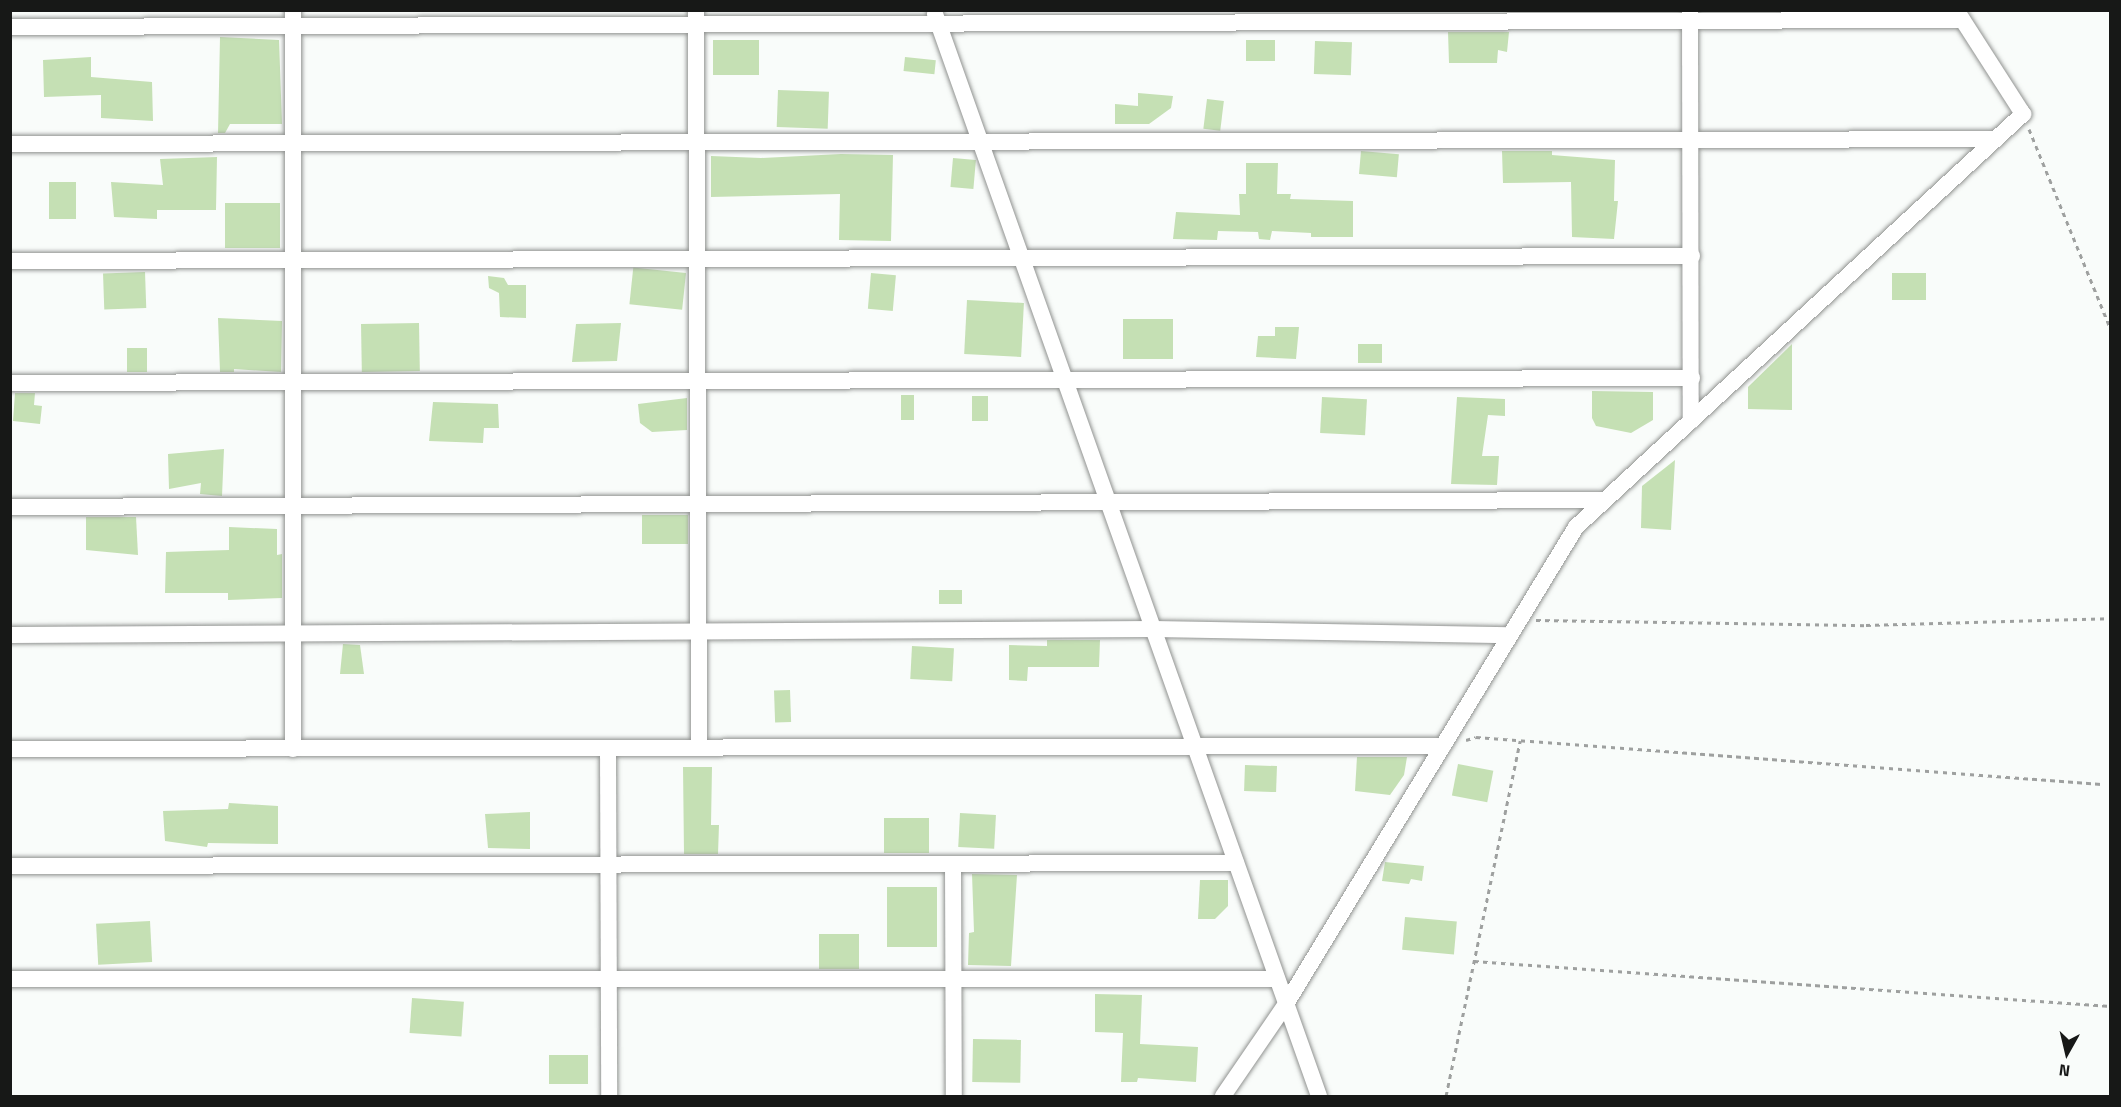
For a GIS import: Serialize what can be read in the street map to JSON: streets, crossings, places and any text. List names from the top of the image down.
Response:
{
  "north": "bottom"
}
